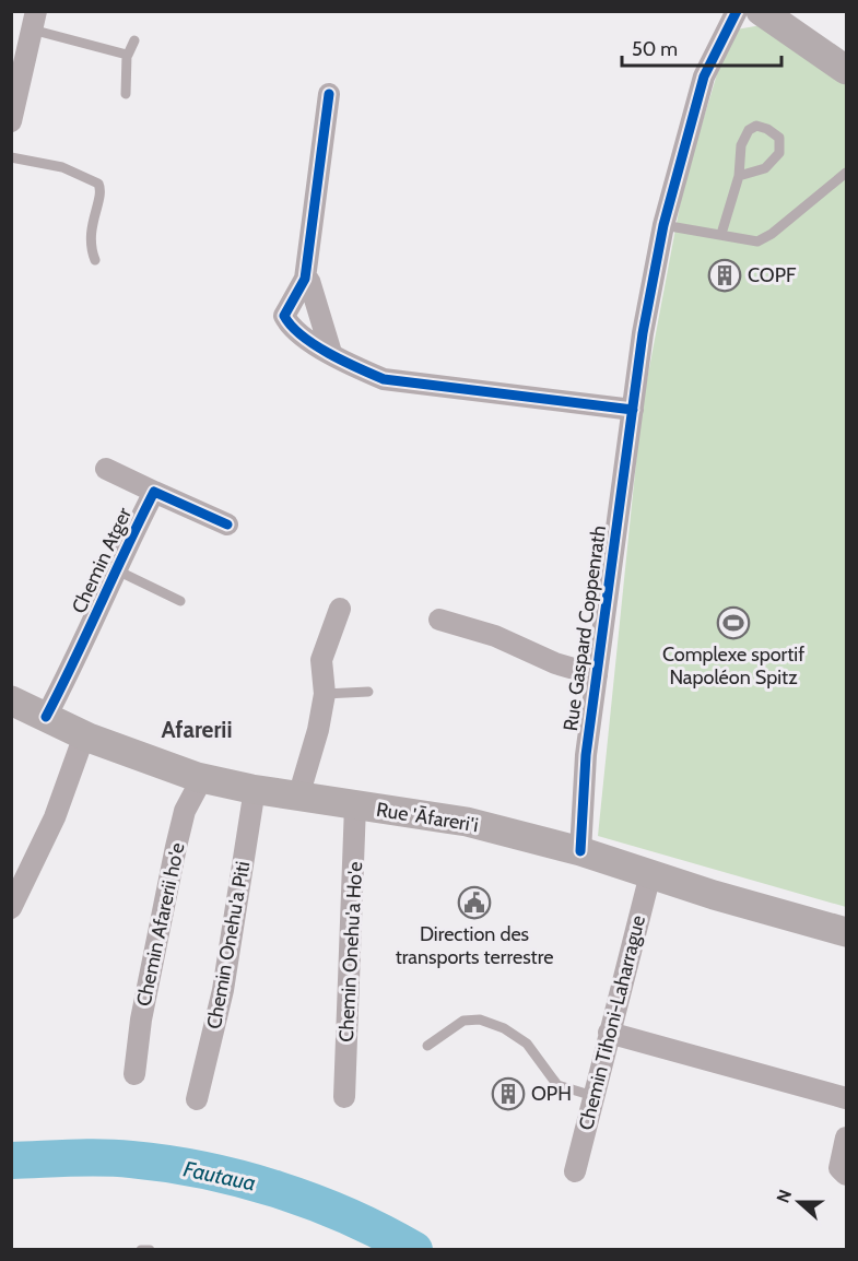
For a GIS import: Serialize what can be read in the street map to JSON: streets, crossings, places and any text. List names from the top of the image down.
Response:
{
  "streets": {
    "main road": ["Rue 'Āfareri'i"],
    "street": [
      "Chemin Atger",
      "Rue Gaspard Coppenrath",
      "Chemin Afarerii ho'e",
      "Chemin Onehu'a Piti",
      "Chemin Onehu'a Ho'e",
      "Chemin Tihoni-Laharrague"
    ]
  },
  "crossings": [
    ["Chemin Atger", "Rue 'Āfareri'i"],
    ["Rue Gaspard Coppenrath", "Rue 'Āfareri'i"],
    ["Rue 'Āfareri'i", "Chemin Afarerii ho'e"],
    ["Rue 'Āfareri'i", "Chemin Onehu'a Piti"],
    ["Rue 'Āfareri'i", "Chemin Onehu'a Ho'e"],
    ["Rue 'Āfareri'i", "Chemin Tihoni-Laharrague"]
  ],
  "districts": ["Afarerii"],
  "water": ["Fautaua"],
  "places": {
    "building": ["COPF", "OPH"],
    "sports": ["Complexe sportif Napoléon Spitz"],
    "public building": ["Direction des transports terrestre"]
  },
  "scale_bar": "50 m",
  "north": "left"
}
